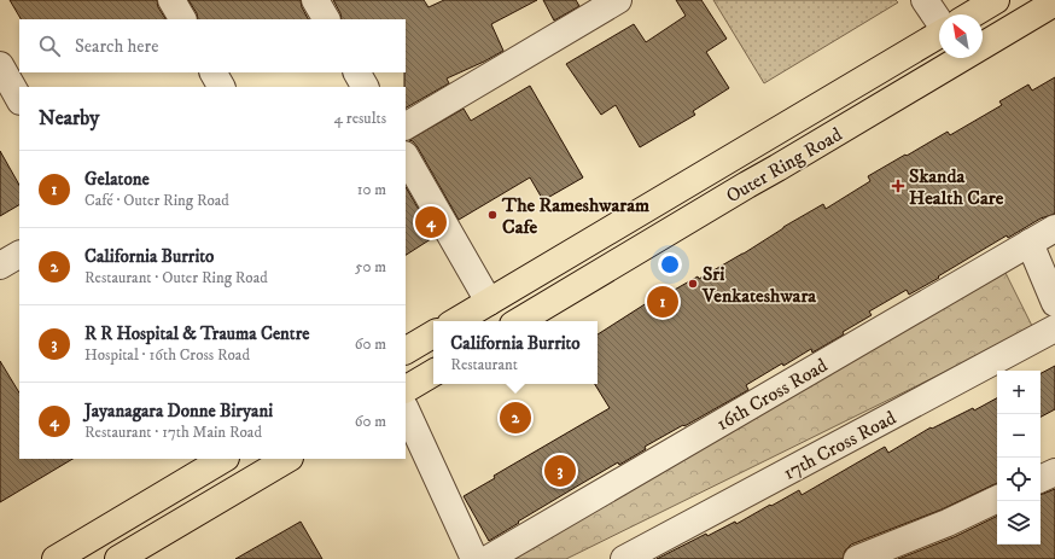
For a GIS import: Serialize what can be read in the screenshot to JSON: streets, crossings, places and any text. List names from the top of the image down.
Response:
{
  "streets": {
    "highway": ["Outer Ring Road"],
    "street": ["16th Cross Road", "17th Cross Road"]
  },
  "places": {
    "health": ["Skanda Health Care"],
    "other": ["The Rameshwaram Cafe", "Sri Venkateshwara"]
  },
  "north": "top left",
  "page": {
    "search": "Search here",
    "heading": ["Nearby", "4 results"],
    "list": [
      {
        "mark": "1",
        "name": "Gelatone",
        "note": "Café · Outer Ring Road",
        "value": "10 m"
      },
      {
        "mark": "2",
        "name": "California Burrito",
        "note": "Restaurant · Outer Ring Road",
        "value": "50 m"
      },
      {
        "mark": "3",
        "name": "R R Hospital & Trauma Centre",
        "note": "Hospital · 16th Cross Road",
        "value": "60 m"
      },
      {
        "mark": "4",
        "name": "Jayanagara Donne Biryani",
        "note": "Restaurant · 17th Main Road",
        "value": "60 m"
      }
    ],
    "pins": [
      "4",
      "1",
      "2",
      "3"
    ],
    "popup": ["California Burrito", "Restaurant"],
    "map_buttons": ["+", "−"]
  }
}
